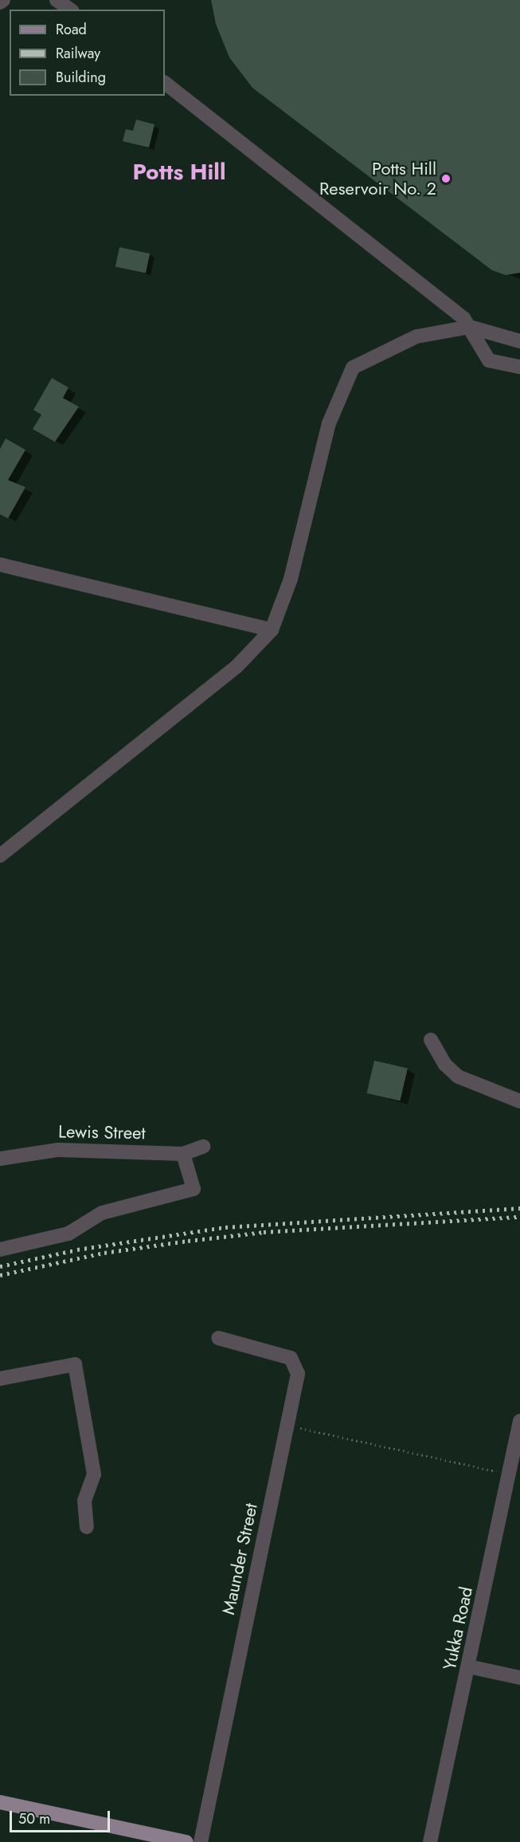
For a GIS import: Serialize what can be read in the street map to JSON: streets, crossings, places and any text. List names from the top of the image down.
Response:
{
  "streets": {
    "street": ["Lewis Street", "Maunder Street", "Yukka Road"]
  },
  "districts": ["Potts Hill"],
  "places": ["Potts Hill Reservoir No. 2"],
  "legend": ["Road", "Railway", "Building"],
  "scale_bar": "50 m"
}
